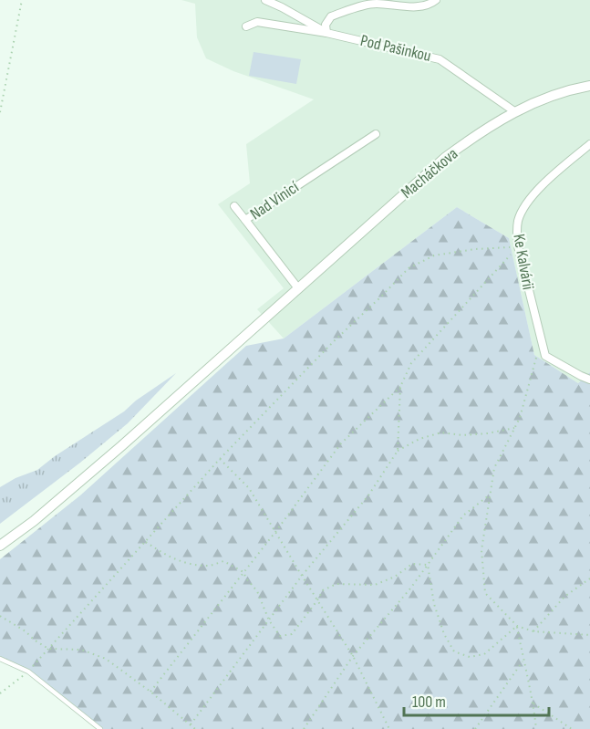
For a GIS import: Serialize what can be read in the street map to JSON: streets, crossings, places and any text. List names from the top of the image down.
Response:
{
  "streets": {
    "street": [
      "Pod Pašinkou",
      "Macháčkova",
      "Nad Vinicí",
      "Ke Kalvárii"
    ]
  },
  "crossings": [
    ["Pod Pašinkou", "Macháčkova"],
    ["Macháčkova", "Nad Vinicí"]
  ],
  "scale_bar": "100 m"
}
